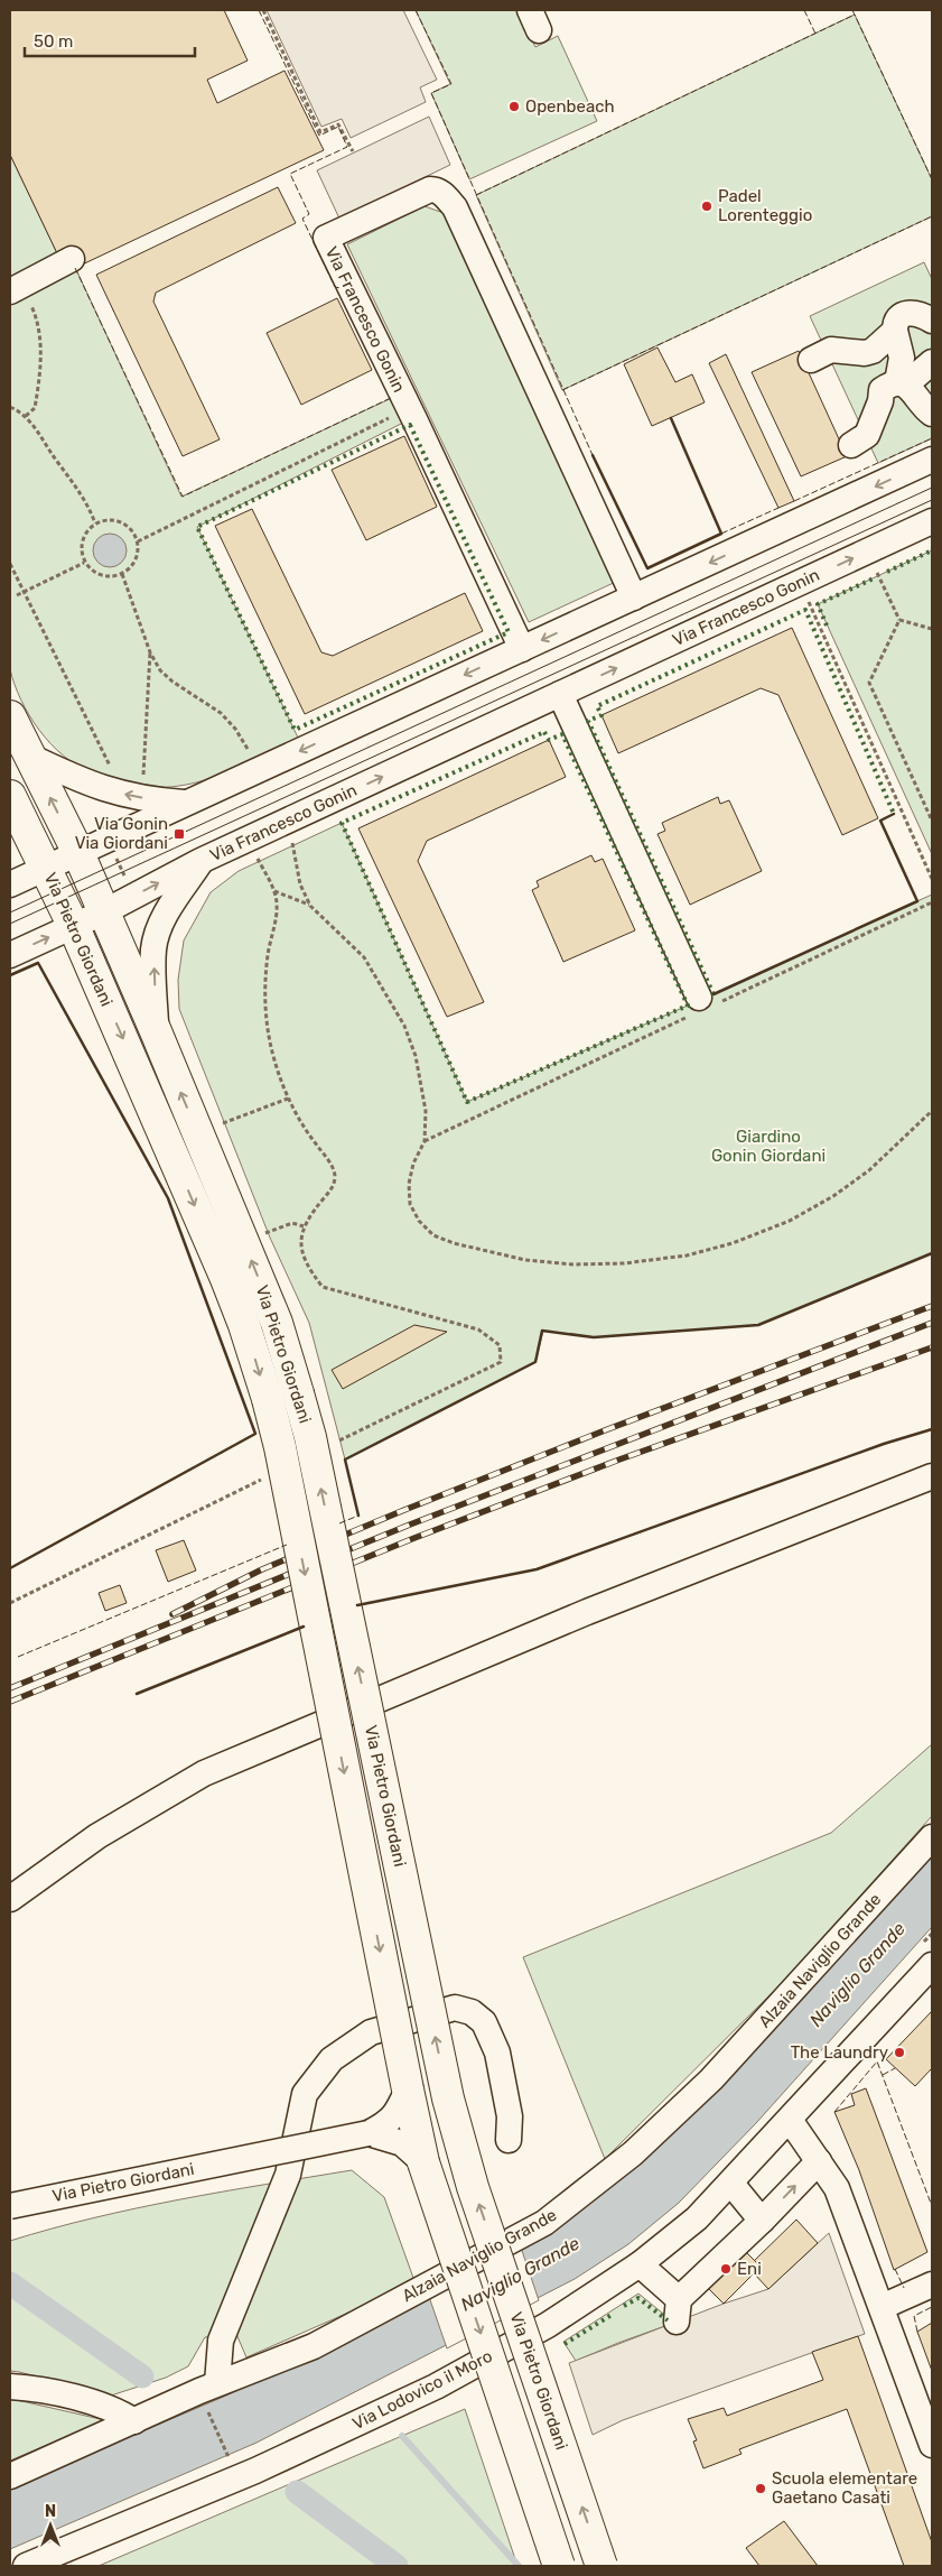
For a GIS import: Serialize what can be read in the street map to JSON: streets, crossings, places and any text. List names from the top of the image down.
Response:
{
  "streets": {
    "main road": ["Via Pietro Giordani"],
    "street": ["Via Francesco Gonin", "Alzaia Naviglio Grande", "Via Lodovico il Moro"]
  },
  "crossings": [
    ["Via Francesco Gonin", "Via Pietro Giordani"]
  ],
  "water": ["Naviglio Grande"],
  "parks": ["Giardino Gonin Giordani"],
  "places": {
    "other": [
      "Openbeach",
      "Padel Lorenteggio",
      "The Laundry",
      "Eni",
      "Scuola elementare Gaetano Casati"
    ],
    "transit": ["Via Gonin Via Giordani"]
  },
  "scale_bar": "50 m",
  "north": "top"
}
